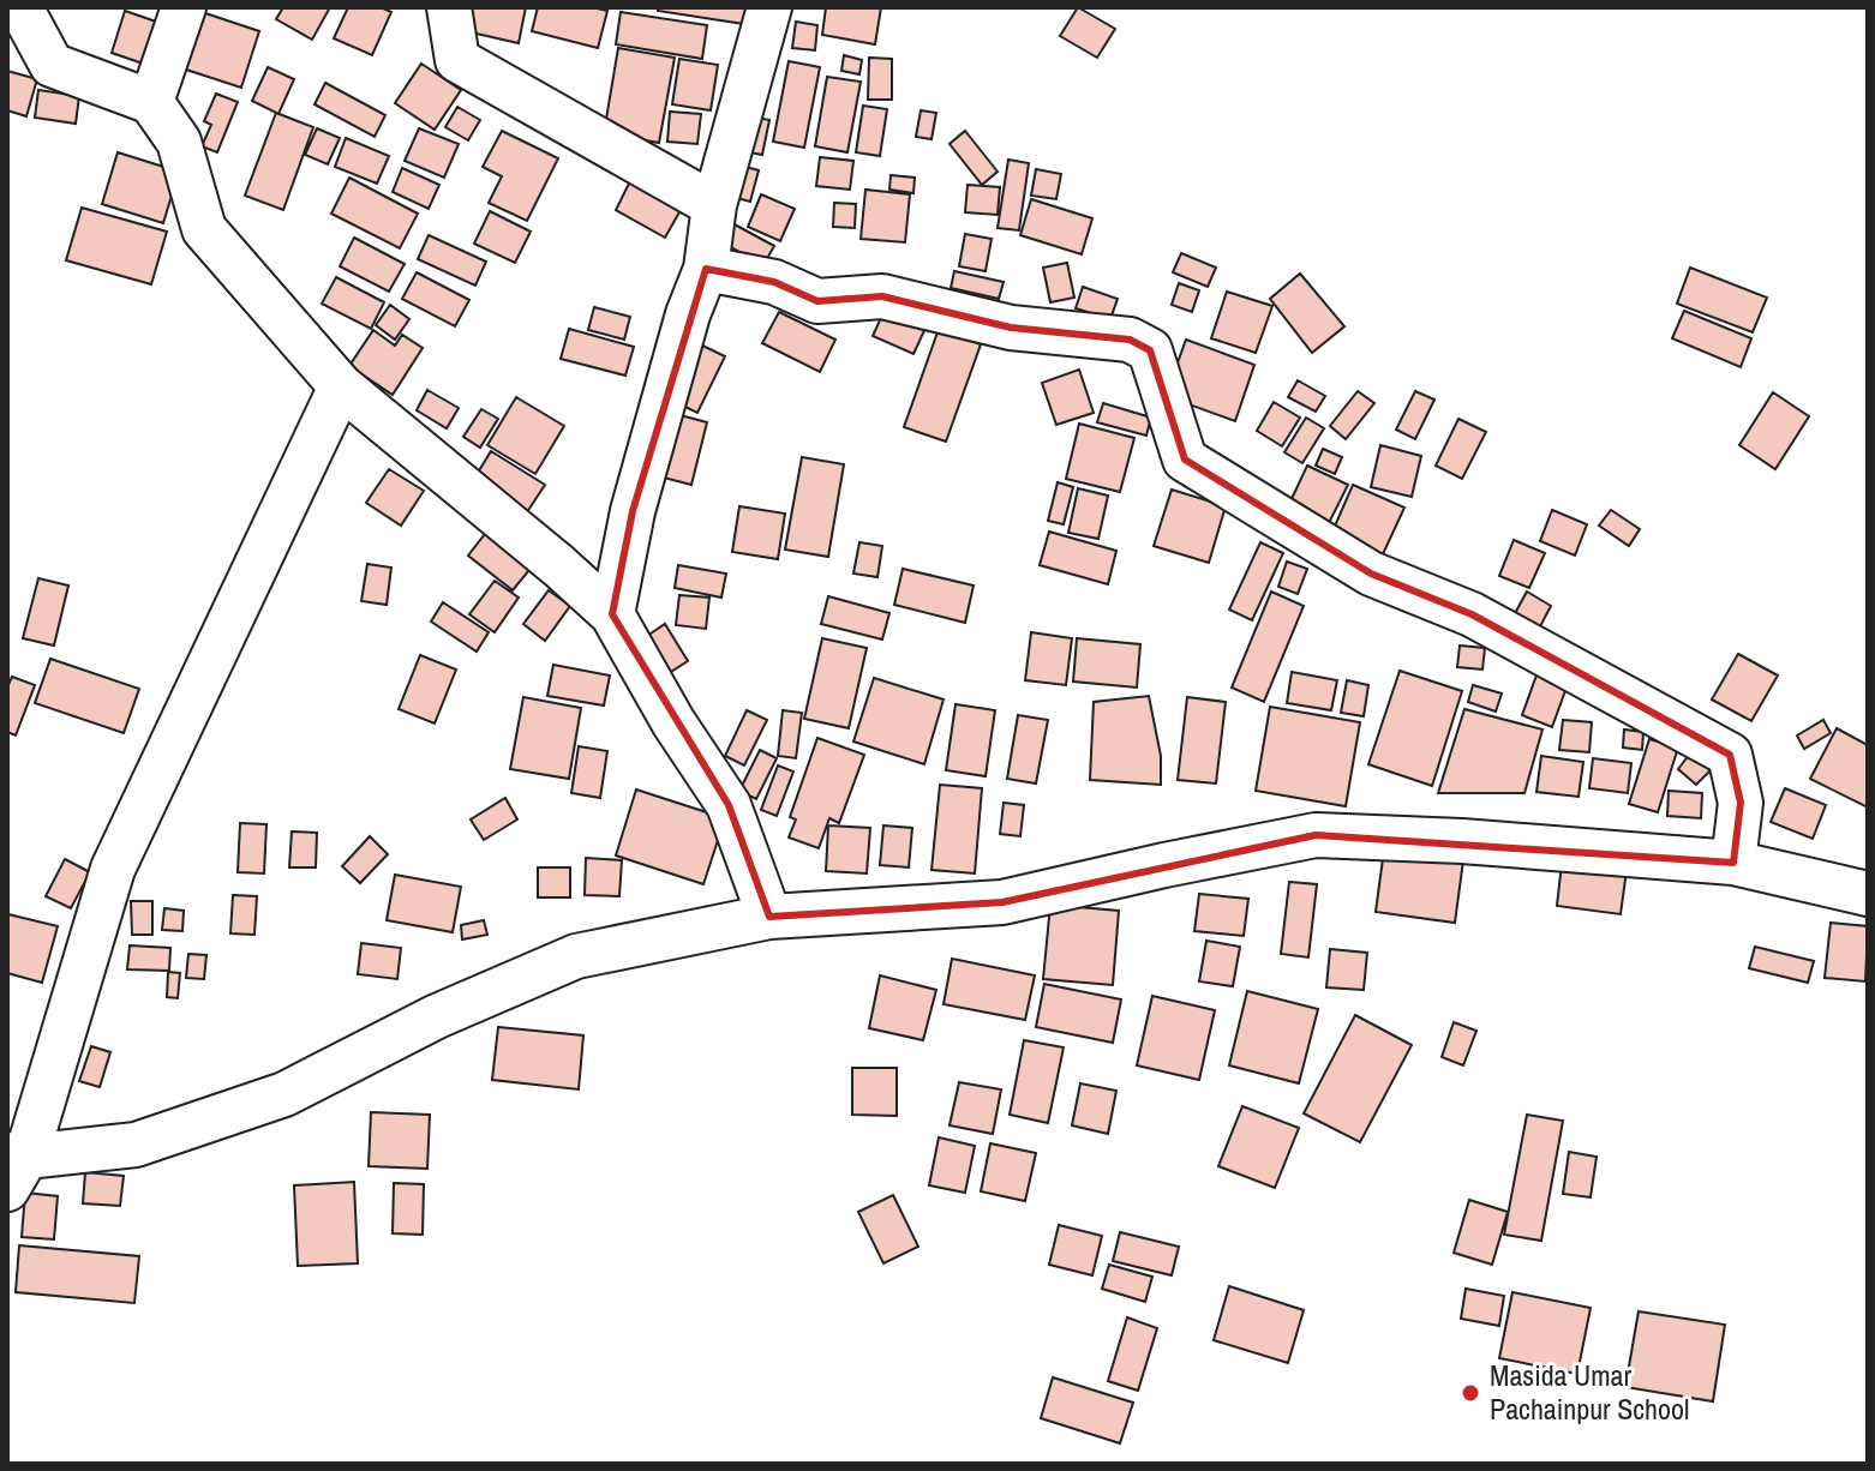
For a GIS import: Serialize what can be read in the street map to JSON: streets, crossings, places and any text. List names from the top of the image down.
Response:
{
  "places": ["Masida Umar Pachainpur School"]
}
